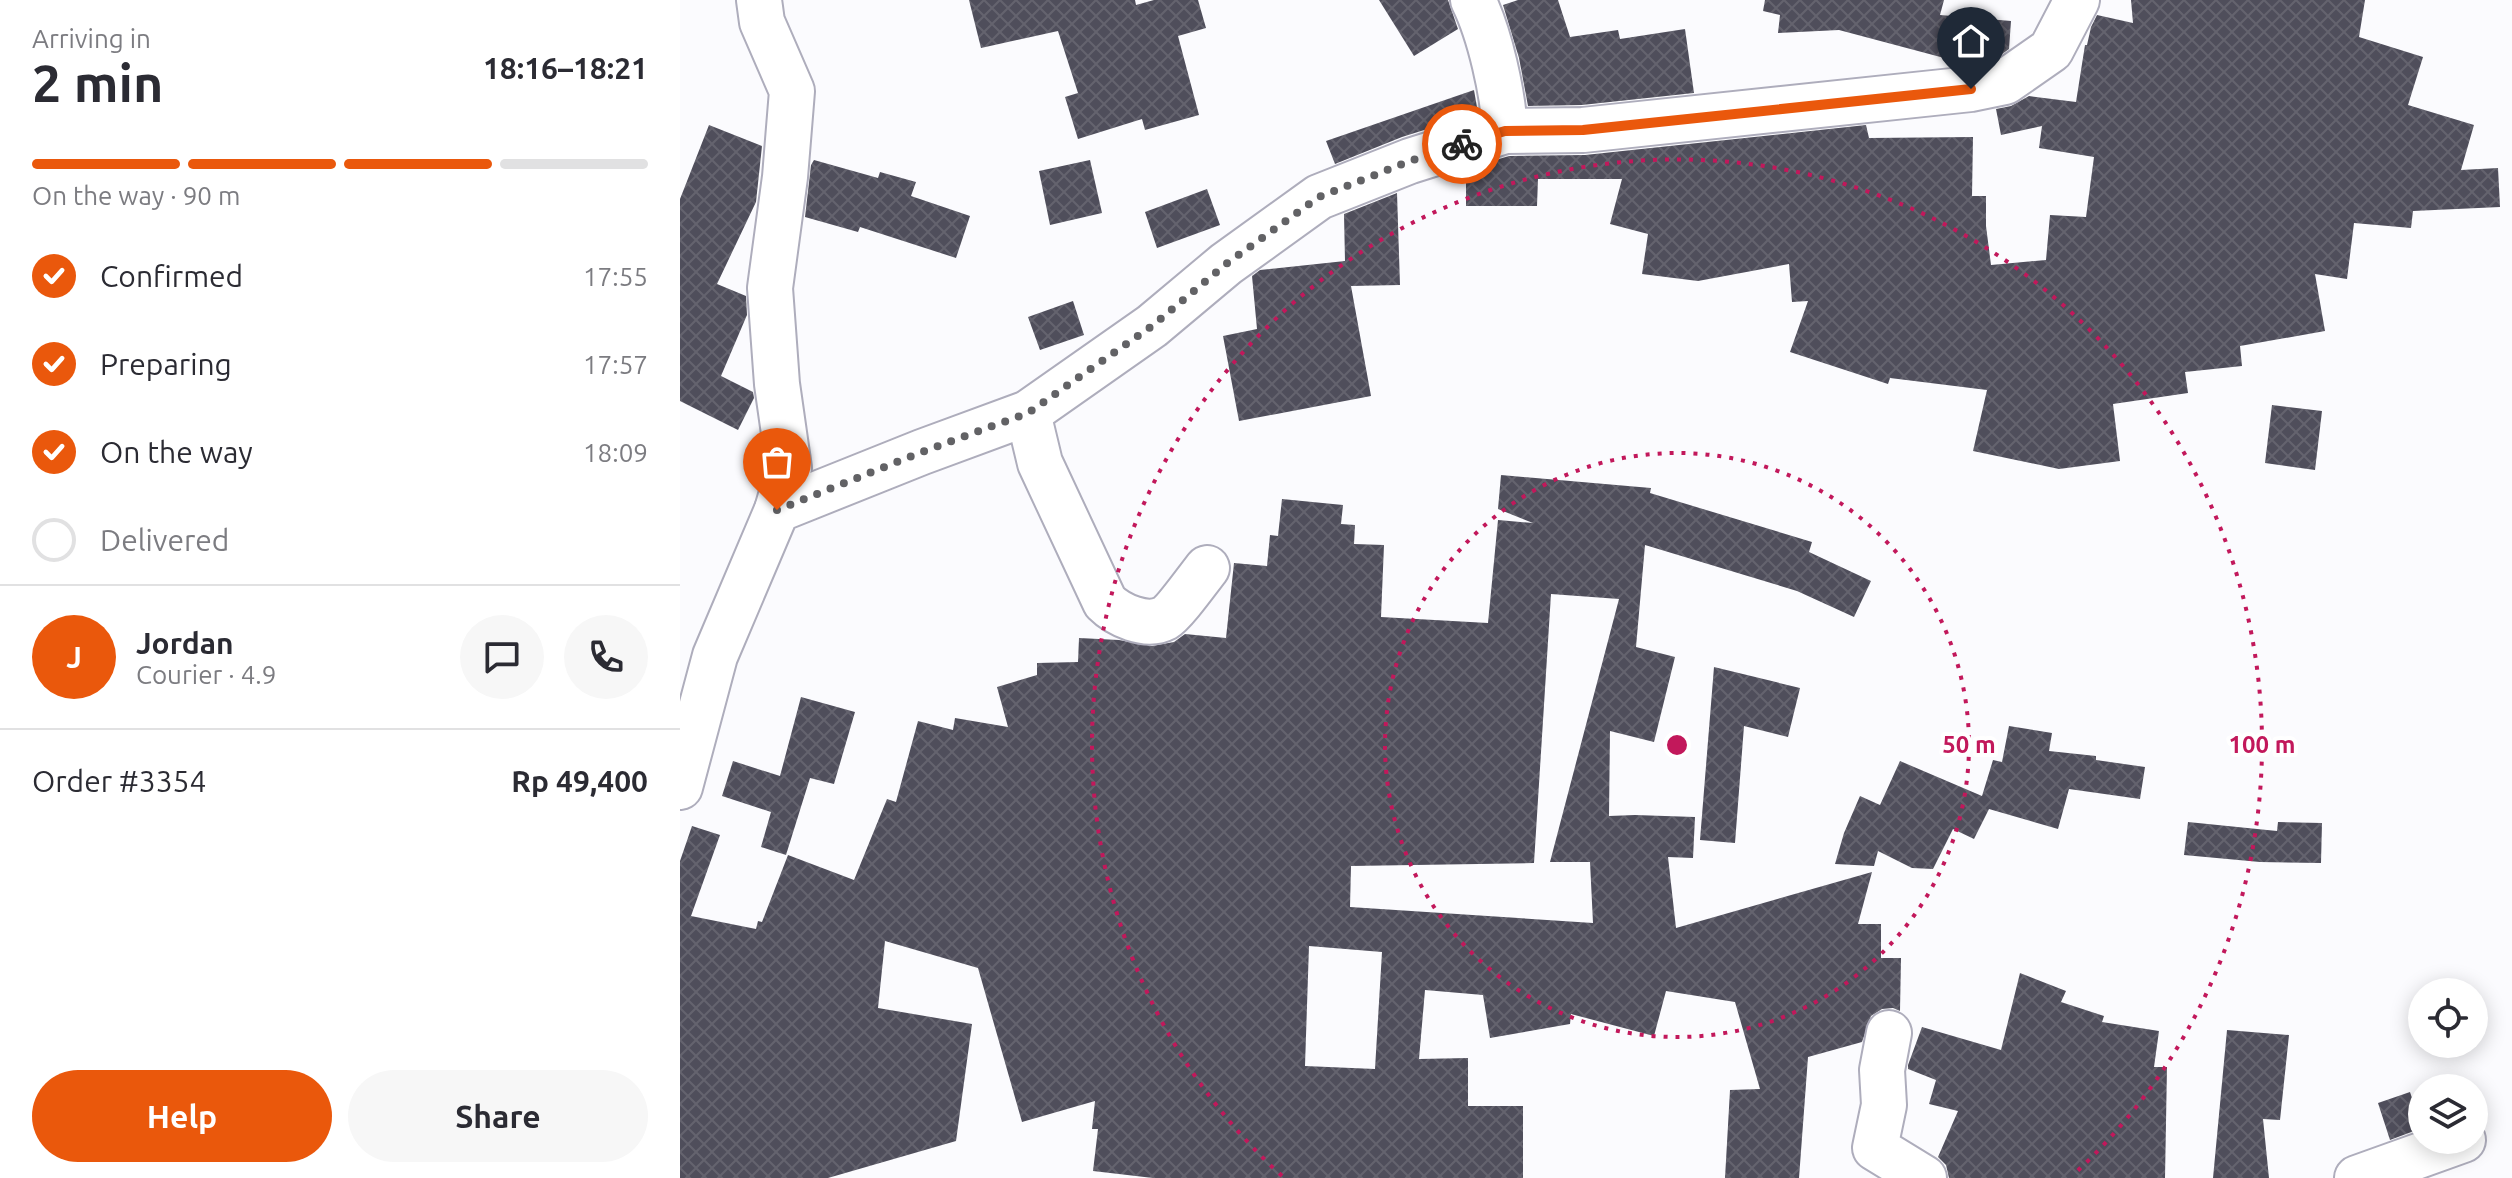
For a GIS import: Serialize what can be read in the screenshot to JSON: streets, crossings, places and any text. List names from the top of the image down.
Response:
{
  "page": {
    "heading": ["2 min", "Arriving in", "18:16–18:21"],
    "panel": [
      "Jordan",
      "Courier · 4.9",
      "Order #3354",
      "Rp 49,400"
    ],
    "bar": "On the way · 90 m",
    "list": [
      ["Confirmed", "17:55"],
      ["Preparing", "17:57"],
      ["On the way", "18:09"],
      "Delivered"
    ],
    "round": "J",
    "buttons": ["Help", "Share"]
  },
  "rings": ["50 m", "100 m"]
}
